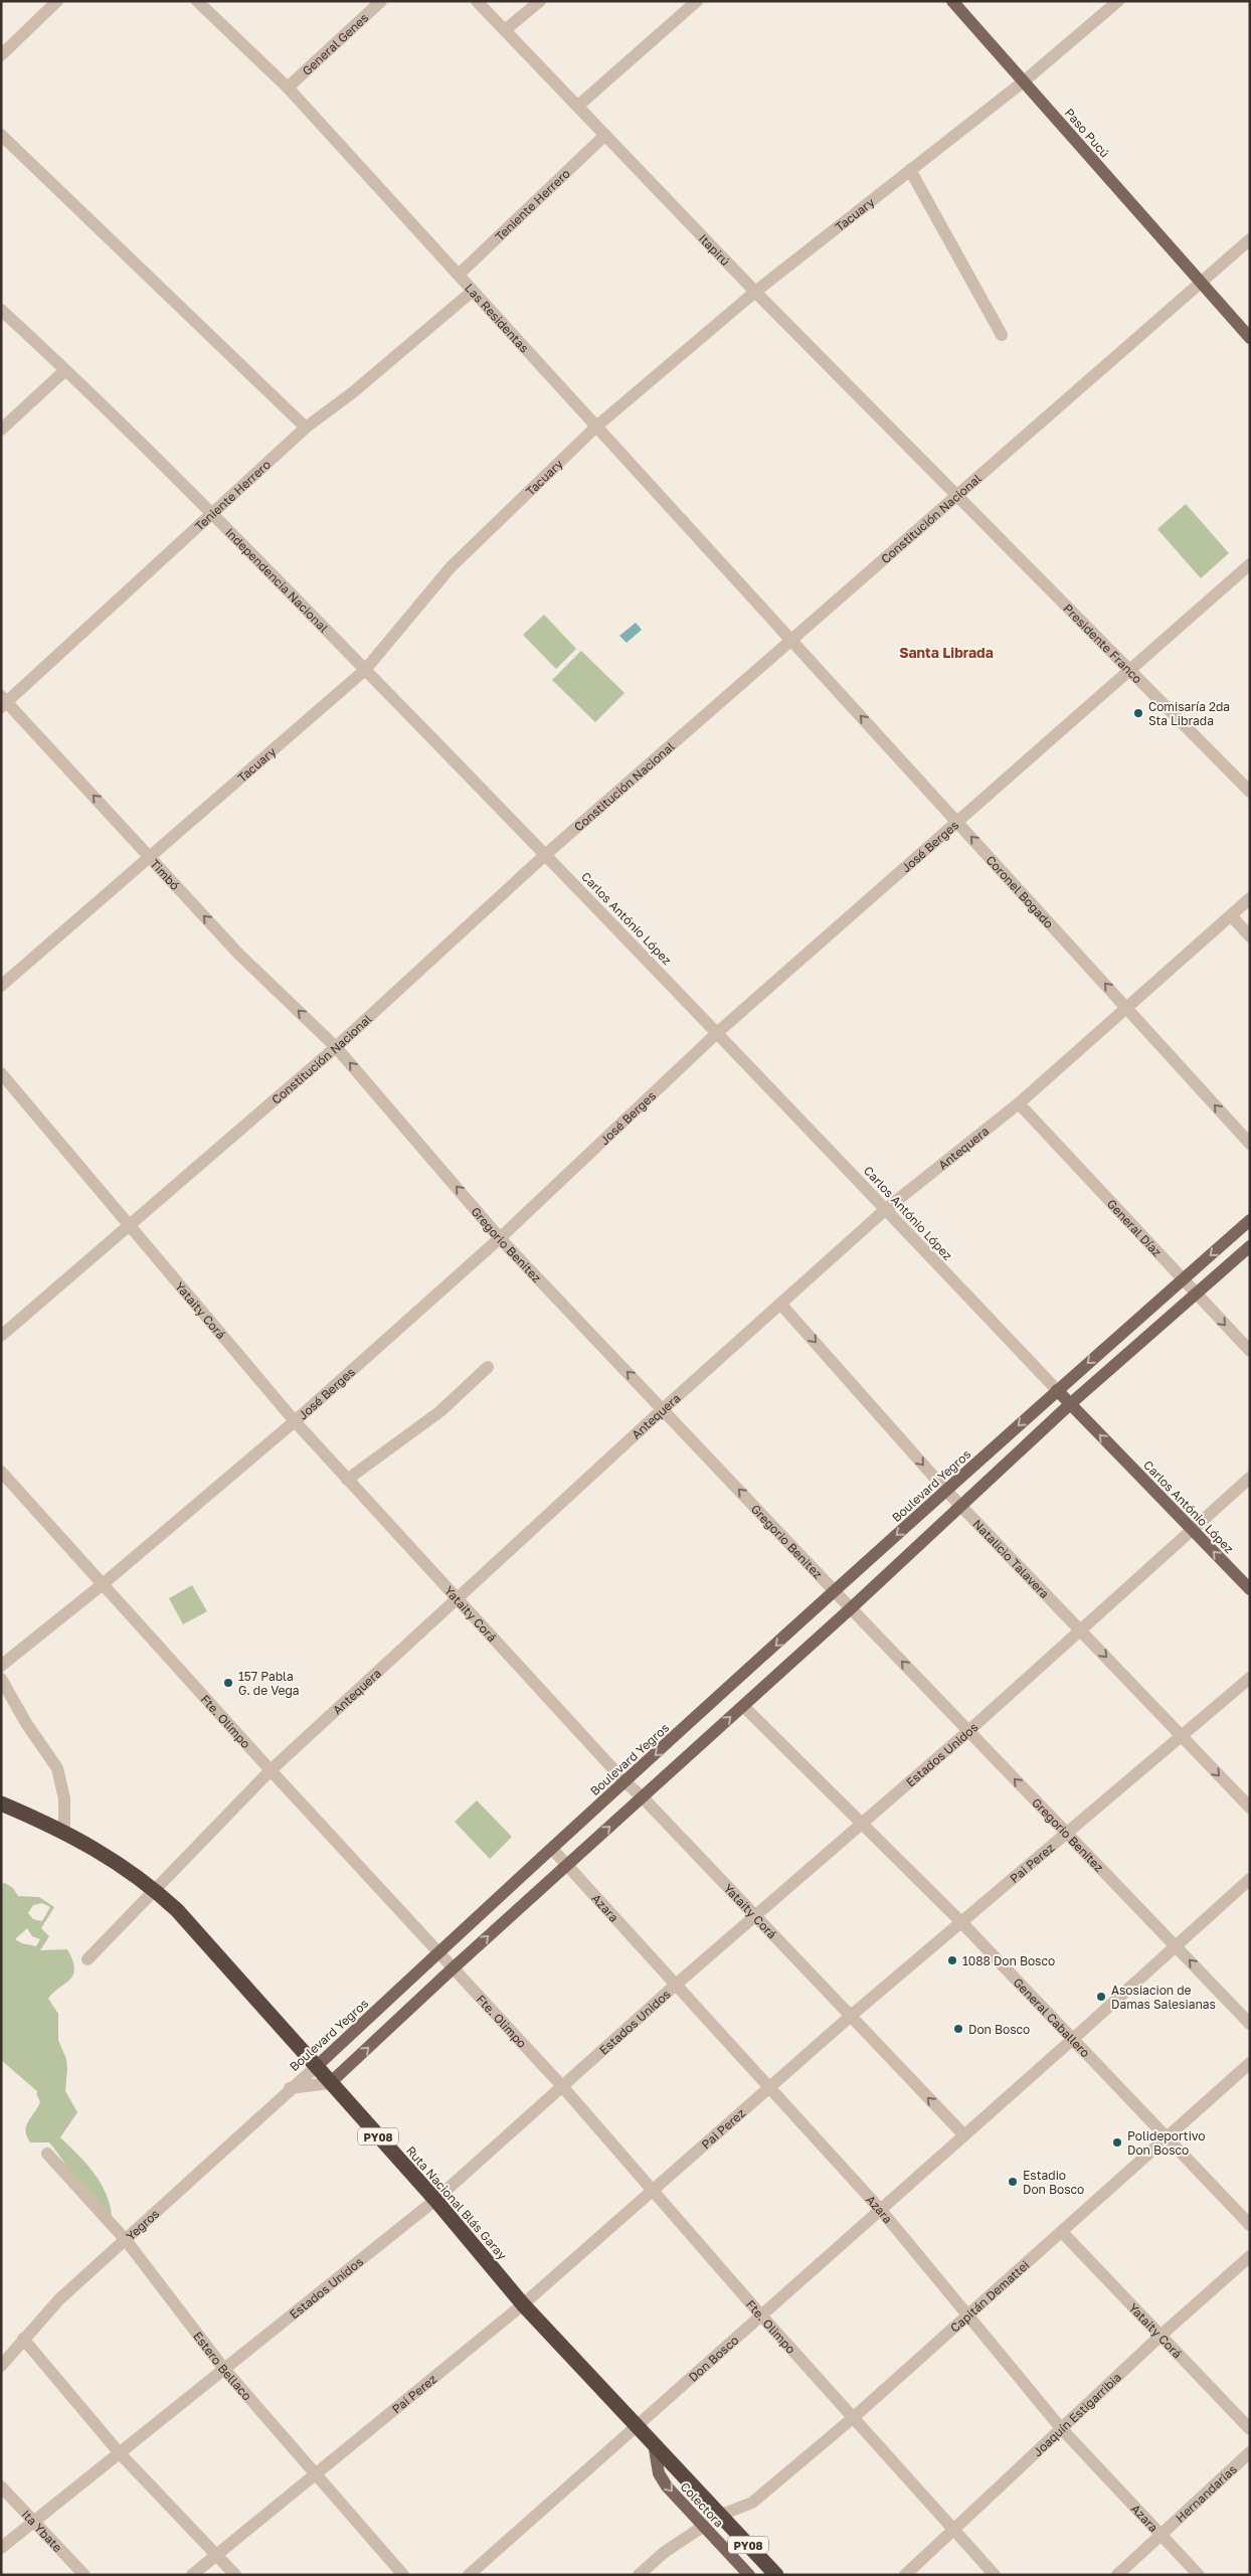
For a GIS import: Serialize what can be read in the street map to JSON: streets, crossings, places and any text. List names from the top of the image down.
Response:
{
  "streets": {
    "highway": ["PY08", "Ruta Nacional Blás Garay"],
    "main road": [
      "Paso Pucú",
      "Carlos António López",
      "Boulevard Yegros",
      "Colectora"
    ],
    "street": [
      "General Genes",
      "Teniente Herrero",
      "Tacuary",
      "Itapirú",
      "Las Residentas",
      "Constitución Nacional",
      "Independencia Nacional",
      "Presidente Franco",
      "José Berges",
      "Timbó",
      "Coronel Bogado",
      "Antequera",
      "General Díaz",
      "Gregorio Benitez",
      "Yataity Corá",
      "Natalicio Talavera",
      "Fte. Olimpo",
      "Estados Unidos",
      "Pai Perez",
      "Azara",
      "General Caballero",
      "Yegros",
      "Capitán Demattei",
      "Don Bosco",
      "Estero Bellaco",
      "Joaquín Estigarribia",
      "Hernandarias",
      "Ita Ybate"
    ]
  },
  "crossings": [
    ["General Genes", "Las Residentas"],
    ["Paso Pucú", "Tacuary"],
    ["Paso Pucú", "Constitución Nacional"],
    ["Teniente Herrero", "Itapirú"],
    ["Teniente Herrero", "Las Residentas"],
    ["Teniente Herrero", "Independencia Nacional"],
    ["Teniente Herrero", "Timbó"],
    ["Tacuary", "Itapirú"],
    ["Tacuary", "Las Residentas"],
    ["Tacuary", "Independencia Nacional"],
    ["Tacuary", "Timbó"],
    ["Itapirú", "Constitución Nacional"],
    ["Itapirú", "Presidente Franco"],
    ["Las Residentas", "Constitución Nacional"],
    ["Las Residentas", "Coronel Bogado"],
    ["Constitución Nacional", "Independencia Nacional"],
    ["Constitución Nacional", "Presidente Franco"],
    ["Constitución Nacional", "Timbó"],
    ["Constitución Nacional", "Coronel Bogado"],
    ["Constitución Nacional", "Carlos António López"],
    ["Constitución Nacional", "Gregorio Benitez"],
    ["Constitución Nacional", "Yataity Corá"],
    ["Independencia Nacional", "Carlos António López"],
    ["Presidente Franco", "José Berges"],
    ["José Berges", "Coronel Bogado"],
    ["José Berges", "Carlos António López"],
    ["José Berges", "Gregorio Benitez"],
    ["José Berges", "Yataity Corá"],
    ["José Berges", "Fte. Olimpo"],
    ["Timbó", "Gregorio Benitez"],
    ["Coronel Bogado", "Antequera"],
    ["Carlos António López", "Antequera"],
    ["Carlos António López", "Boulevard Yegros"],
    ["Carlos António López", "Estados Unidos"],
    ["Antequera", "General Díaz"],
    ["Antequera", "Gregorio Benitez"],
    ["Antequera", "Yataity Corá"],
    ["Antequera", "Natalicio Talavera"],
    ["Antequera", "Fte. Olimpo"],
    ["Antequera", "Ruta Nacional Blás Garay"],
    ["General Díaz", "Boulevard Yegros"],
    ["Gregorio Benitez", "Boulevard Yegros"],
    ["Gregorio Benitez", "Estados Unidos"],
    ["Gregorio Benitez", "Pai Perez"],
    ["Gregorio Benitez", "Don Bosco"],
    ["Yataity Corá", "Boulevard Yegros"],
    ["Yataity Corá", "Estados Unidos"],
    ["Yataity Corá", "Pai Perez"],
    ["Yataity Corá", "Capitán Demattei"],
    ["Yataity Corá", "Don Bosco"],
    ["Yataity Corá", "Joaquín Estigarribia"],
    ["Boulevard Yegros", "Natalicio Talavera"],
    ["Boulevard Yegros", "Fte. Olimpo"],
    ["Boulevard Yegros", "Azara"],
    ["Boulevard Yegros", "Ruta Nacional Blás Garay"],
    ["Boulevard Yegros", "Yegros"],
    ["Natalicio Talavera", "Estados Unidos"],
    ["Natalicio Talavera", "Pai Perez"],
    ["Fte. Olimpo", "Estados Unidos"],
    ["Fte. Olimpo", "Pai Perez"],
    ["Fte. Olimpo", "Capitán Demattei"],
    ["Fte. Olimpo", "Don Bosco"],
    ["Fte. Olimpo", "Joaquín Estigarribia"],
    ["Estados Unidos", "Azara"],
    ["Estados Unidos", "General Caballero"],
    ["Estados Unidos", "Ruta Nacional Blás Garay"],
    ["Estados Unidos", "Estero Bellaco"],
    ["Estados Unidos", "Ita Ybate"],
    ["Pai Perez", "Azara"],
    ["Pai Perez", "General Caballero"],
    ["Pai Perez", "Ruta Nacional Blás Garay"],
    ["Pai Perez", "Estero Bellaco"],
    ["Azara", "Capitán Demattei"],
    ["Azara", "Don Bosco"],
    ["Azara", "Joaquín Estigarribia"],
    ["Azara", "Hernandarias"],
    ["General Caballero", "Capitán Demattei"],
    ["General Caballero", "Don Bosco"],
    ["Ruta Nacional Blás Garay", "Capitán Demattei"],
    ["Ruta Nacional Blás Garay", "Don Bosco"],
    ["Ruta Nacional Blás Garay", "Colectora"],
    ["Yegros", "Estero Bellaco"]
  ],
  "one_way": [
    "Timbó",
    "Coronel Bogado",
    "Gregorio Benitez",
    "Natalicio Talavera",
    "Colectora"
  ],
  "districts": ["Santa Librada"],
  "places": [
    "Comisaría 2da Sta Librada",
    "157 Pabla G. de Vega",
    "1088 Don Bosco",
    "Asosiacion de Damas Salesianas",
    "Don Bosco",
    "Polideportivo Don Bosco",
    "Estadio Don Bosco"
  ]
}
